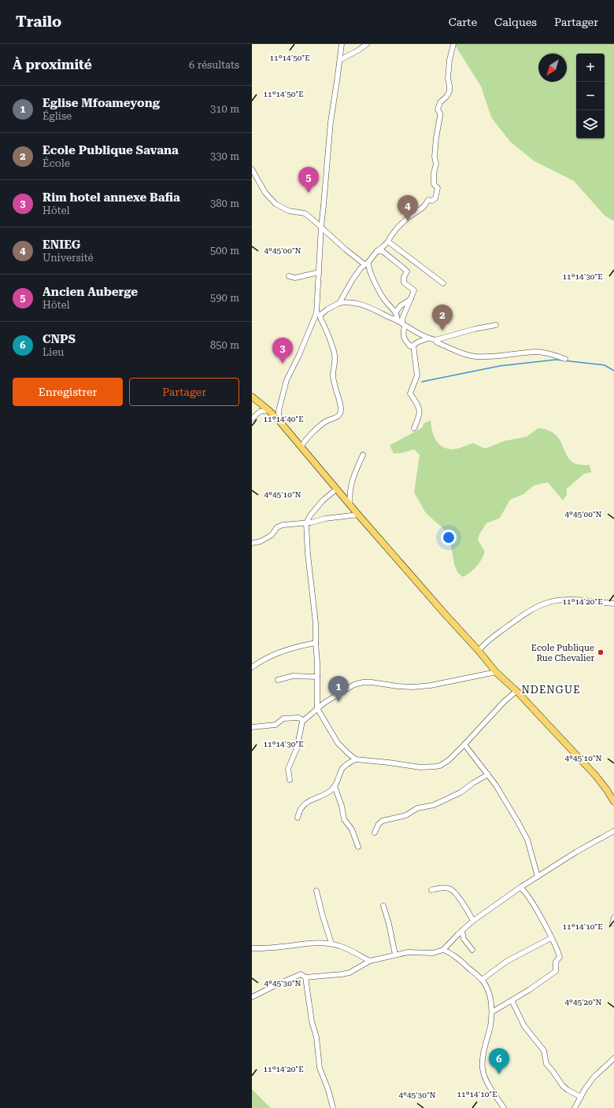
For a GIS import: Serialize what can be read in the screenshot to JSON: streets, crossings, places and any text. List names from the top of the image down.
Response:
{
  "districts": ["NDENGUE"],
  "places": ["Ecole Publique Rue Chevalier"],
  "north": "bottom left",
  "page": {
    "header": "Trailo",
    "nav": ["Carte", "Calques", "Partager"],
    "heading": ["À proximité", "6 résultats"],
    "map_buttons": ["+", "−"],
    "list": [
      {
        "mark": "1",
        "name": "Eglise Mfoameyong",
        "note": "Église",
        "value": "310 m"
      },
      {
        "mark": "2",
        "name": "Ecole Publique Savana",
        "note": "École",
        "value": "330 m"
      },
      {
        "mark": "3",
        "name": "Rim hotel annexe Bafia",
        "note": "Hôtel",
        "value": "380 m"
      },
      {
        "mark": "4",
        "name": "ENIEG",
        "note": "Université",
        "value": "500 m"
      },
      {
        "mark": "5",
        "name": "Ancien Auberge",
        "note": "Hôtel",
        "value": "590 m"
      },
      {
        "mark": "6",
        "name": "CNPS",
        "note": "Lieu",
        "value": "850 m"
      }
    ],
    "pins": [
      "5",
      "4",
      "2",
      "3",
      "1",
      "6"
    ],
    "buttons": ["Enregistrer", "Partager"]
  },
  "coordinates": [
    "11°14'50\"E",
    "4°45'00\"N",
    "11°14'30\"E",
    "11°14'40\"E",
    "4°45'10\"N",
    "11°14'20\"E",
    "11°14'10\"E",
    "4°45'30\"N",
    "4°45'20\"N"
  ]
}
